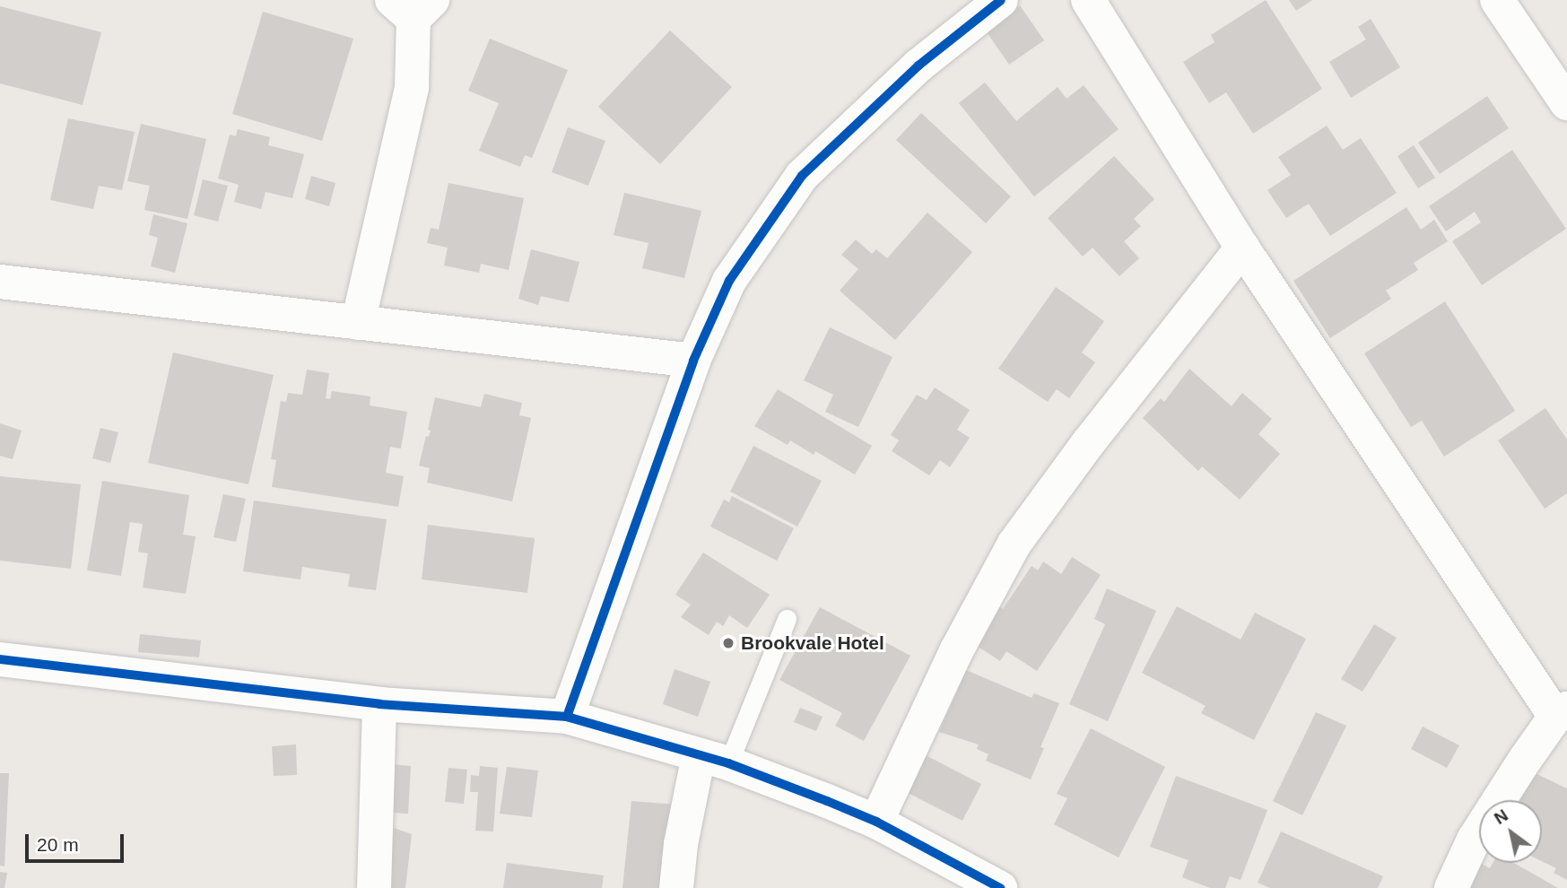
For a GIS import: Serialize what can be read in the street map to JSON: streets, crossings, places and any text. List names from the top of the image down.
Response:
{
  "places": ["Brookvale Hotel"],
  "scale_bar": "20 m",
  "north": "top left"
}
